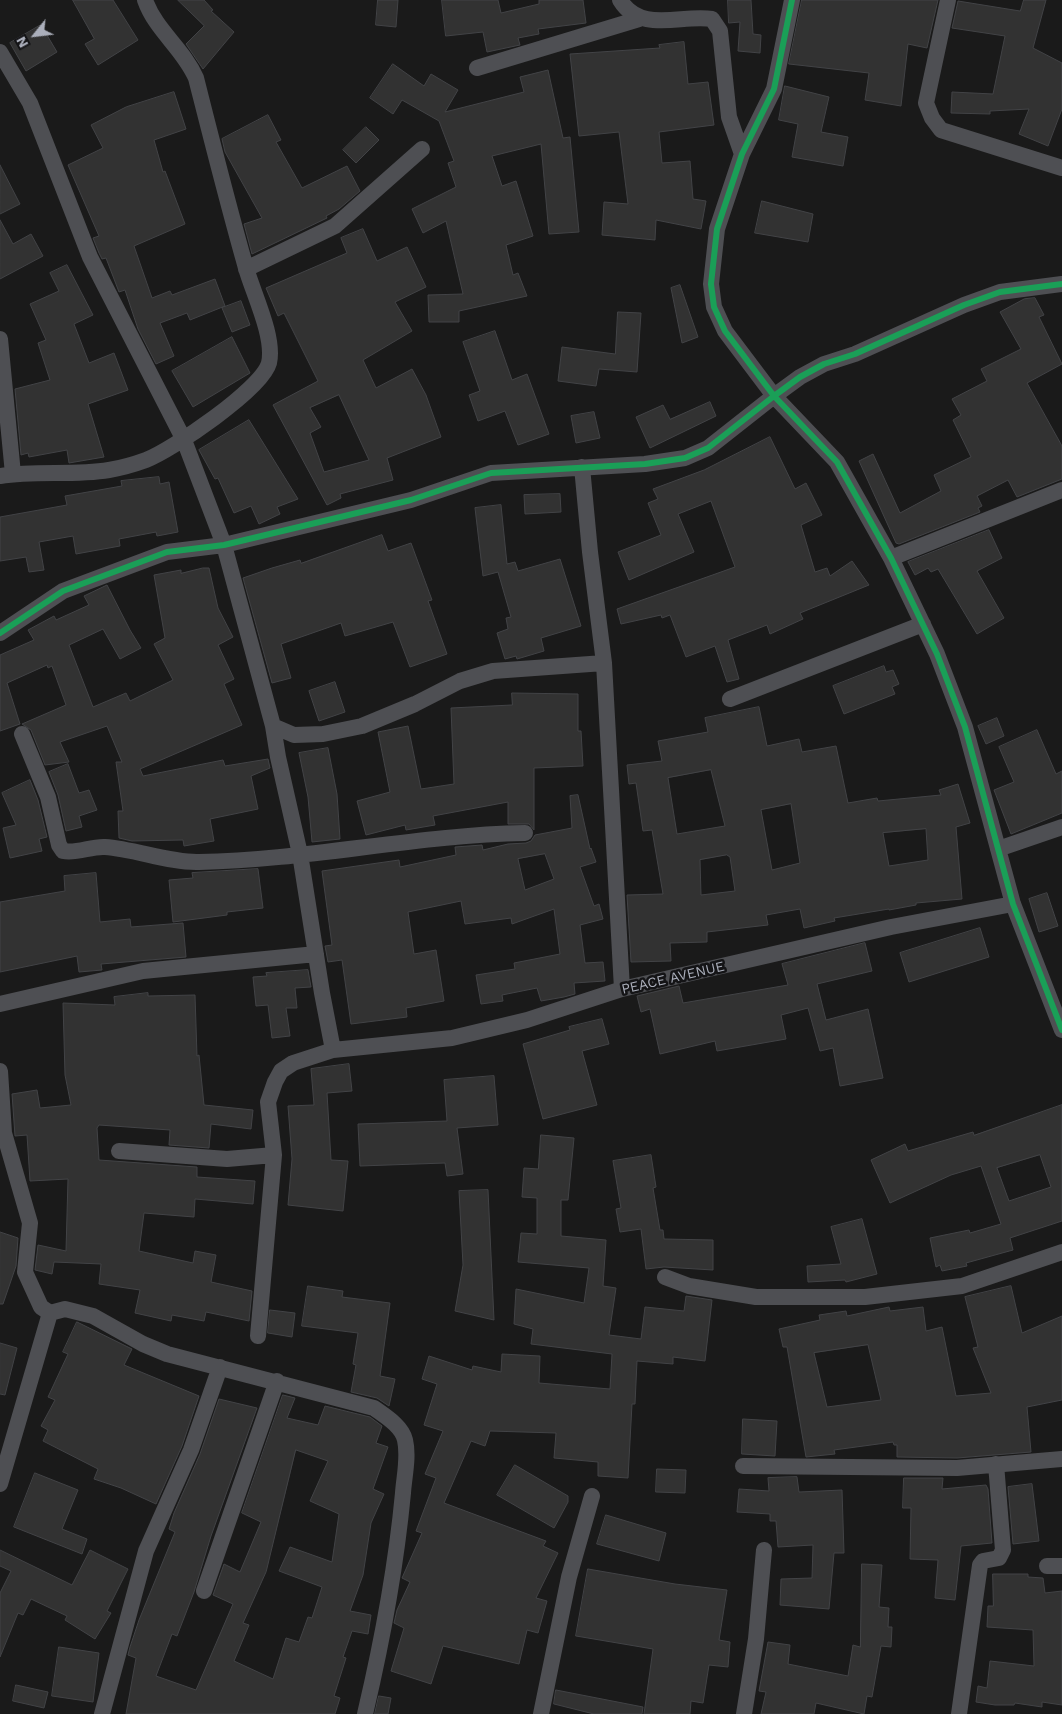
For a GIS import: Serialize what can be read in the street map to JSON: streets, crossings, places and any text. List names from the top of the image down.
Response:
{
  "streets": {
    "street": ["PEACE AVENUE"]
  },
  "north": "bottom left"
}
